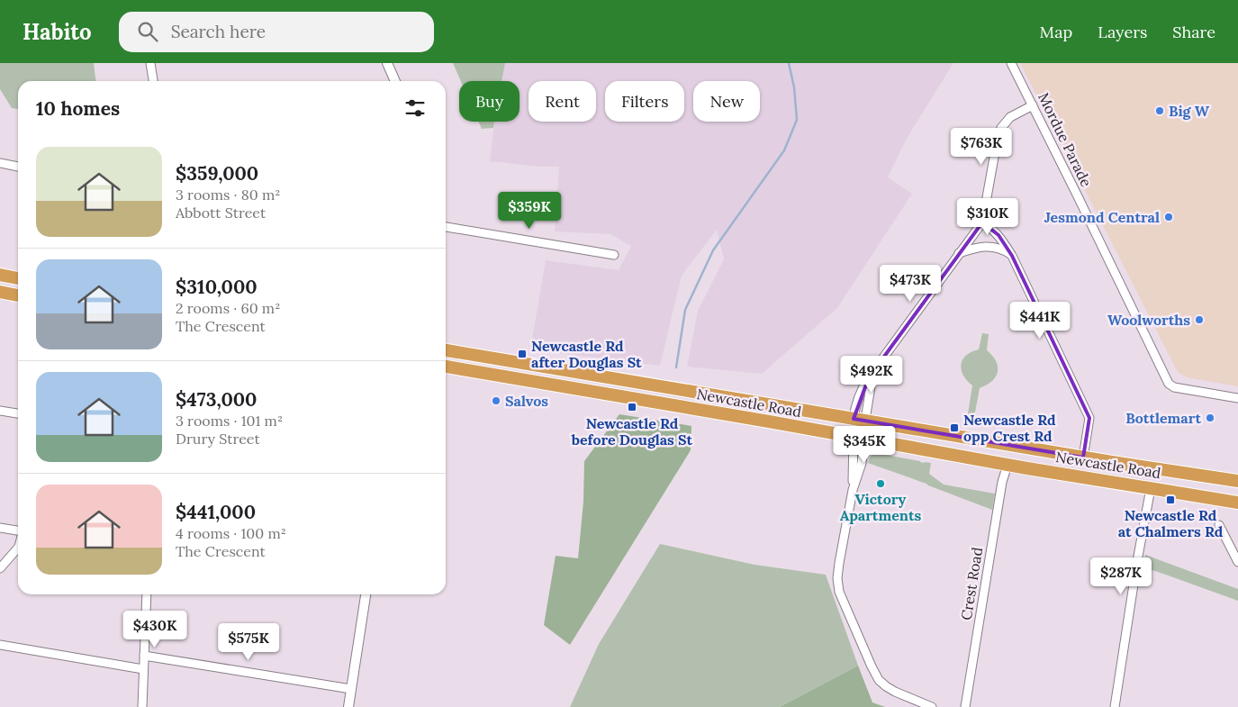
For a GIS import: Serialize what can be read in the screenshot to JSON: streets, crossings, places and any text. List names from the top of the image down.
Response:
{
  "streets": {
    "highway": ["Newcastle Road"],
    "street": ["Mordue Parade", "Crest Road"]
  },
  "crossings": [
    ["Newcastle Road", "Crest Road"]
  ],
  "places": {
    "other": [
      "Big W",
      "Jesmond Central",
      "Woolworths",
      "Salvos",
      "Bottlemart",
      "Victory Apartments"
    ],
    "transit": [
      "Newcastle Rd after Douglas St",
      "Newcastle Rd before Douglas St",
      "Newcastle Rd opp Crest Rd",
      "Newcastle Rd at Chalmers Rd"
    ]
  },
  "page": {
    "header": "Habito",
    "search": "Search here",
    "nav": ["Map", "Layers", "Share"],
    "chip": [
      "Buy",
      "Rent",
      "Filters",
      "New"
    ],
    "heading": "10 homes",
    "price": [
      "$763K",
      "$359K",
      "$310K",
      "$473K",
      "$441K",
      "$492K",
      "$345K",
      "$287K",
      "$430K",
      "$575K"
    ],
    "list": [
      {
        "name": "$359,000",
        "note": "3 rooms · 80 m² · Abbott Street"
      },
      {
        "name": "$310,000",
        "note": "2 rooms · 60 m² · The Crescent"
      },
      {
        "name": "$473,000",
        "note": "3 rooms · 101 m² · Drury Street"
      },
      {
        "name": "$441,000",
        "note": "4 rooms · 100 m² · The Crescent"
      }
    ]
  }
}
